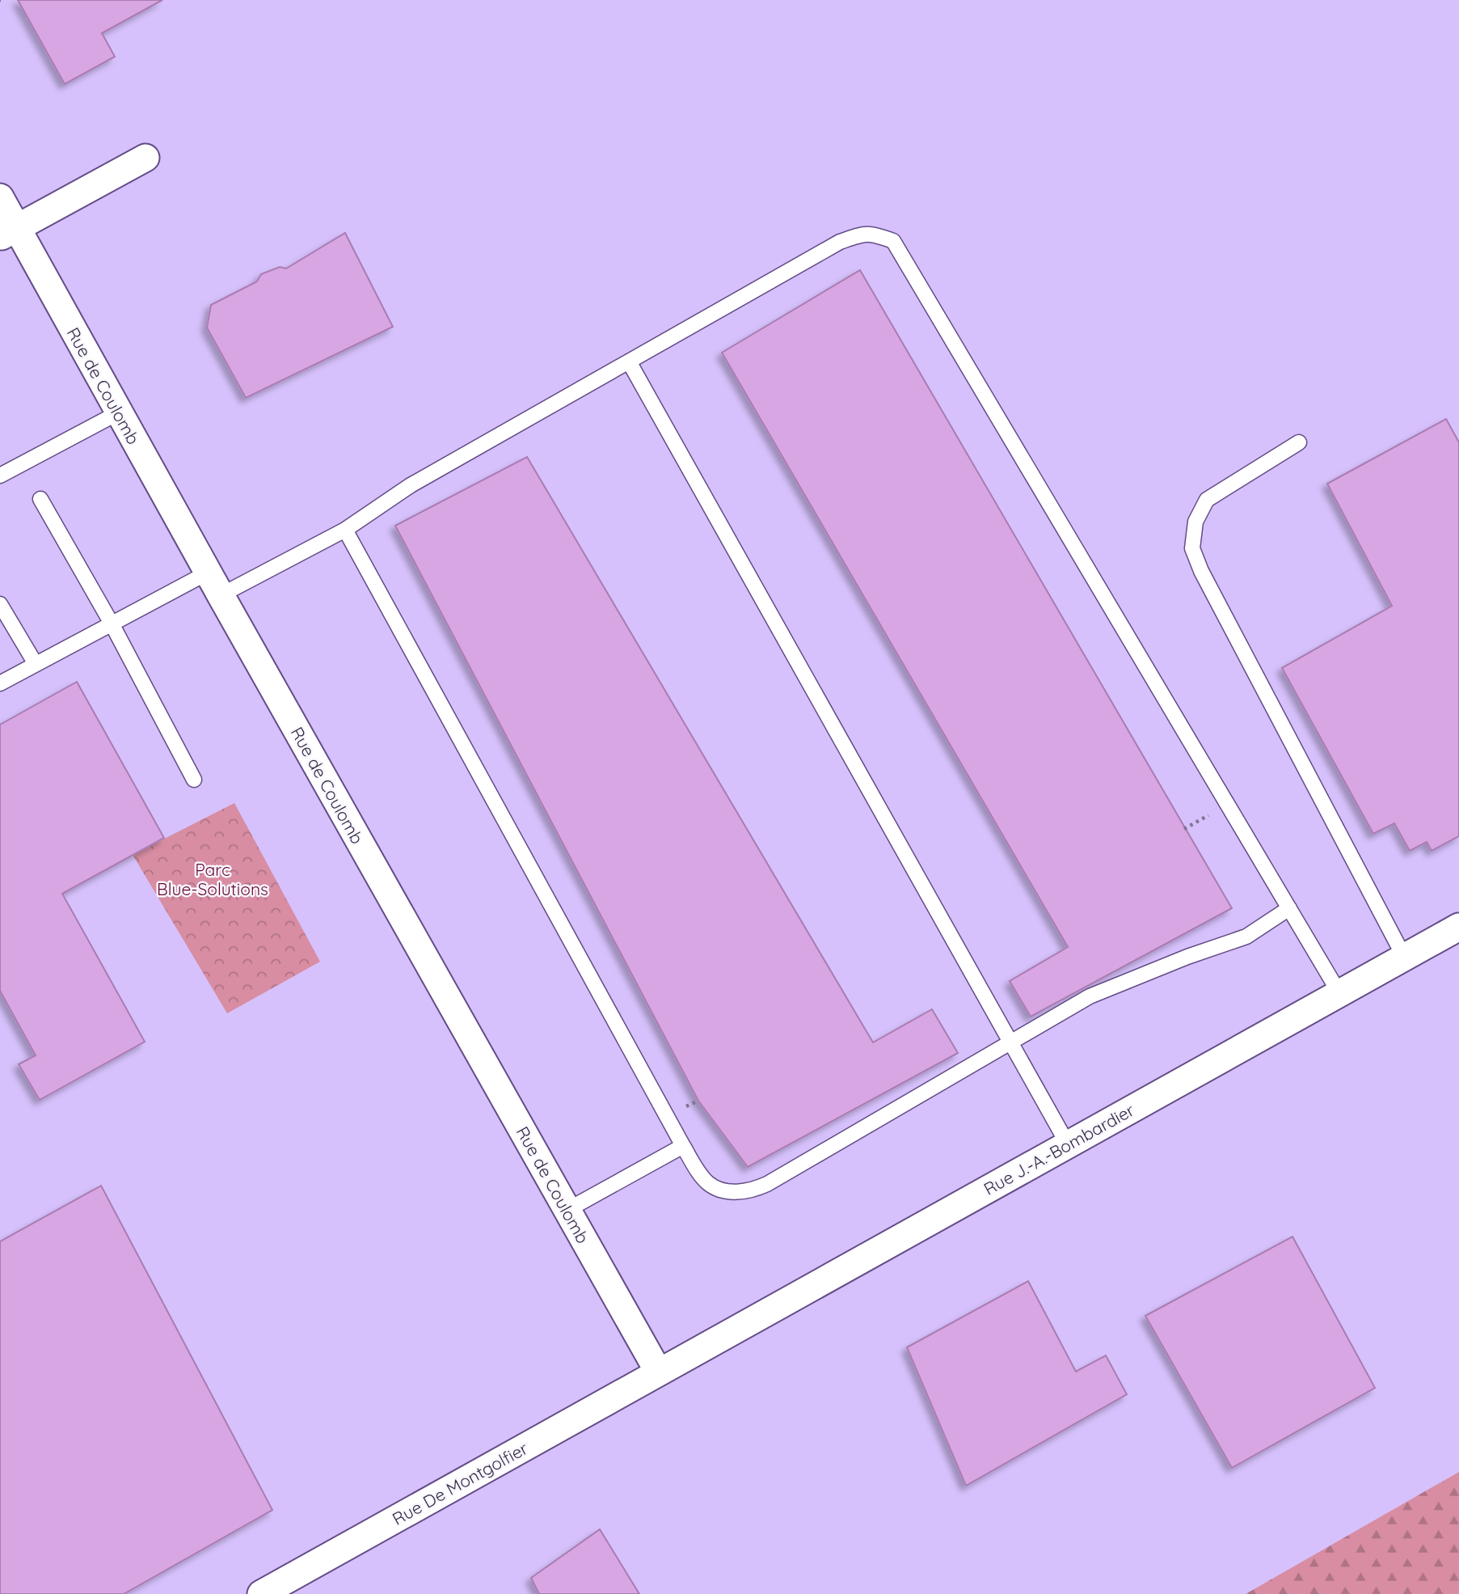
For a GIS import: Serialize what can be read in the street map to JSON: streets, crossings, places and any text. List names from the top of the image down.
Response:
{
  "streets": {
    "street": ["Rue de Coulomb", "Rue J.-A.-Bombardier", "Rue De Montgolfier"]
  },
  "crossings": [
    ["Rue de Coulomb", "Rue J.-A.-Bombardier"],
    ["Rue de Coulomb", "Rue De Montgolfier"],
    ["Rue J.-A.-Bombardier", "Rue De Montgolfier"]
  ],
  "parks": ["Parc Blue-Solutions"]
}
